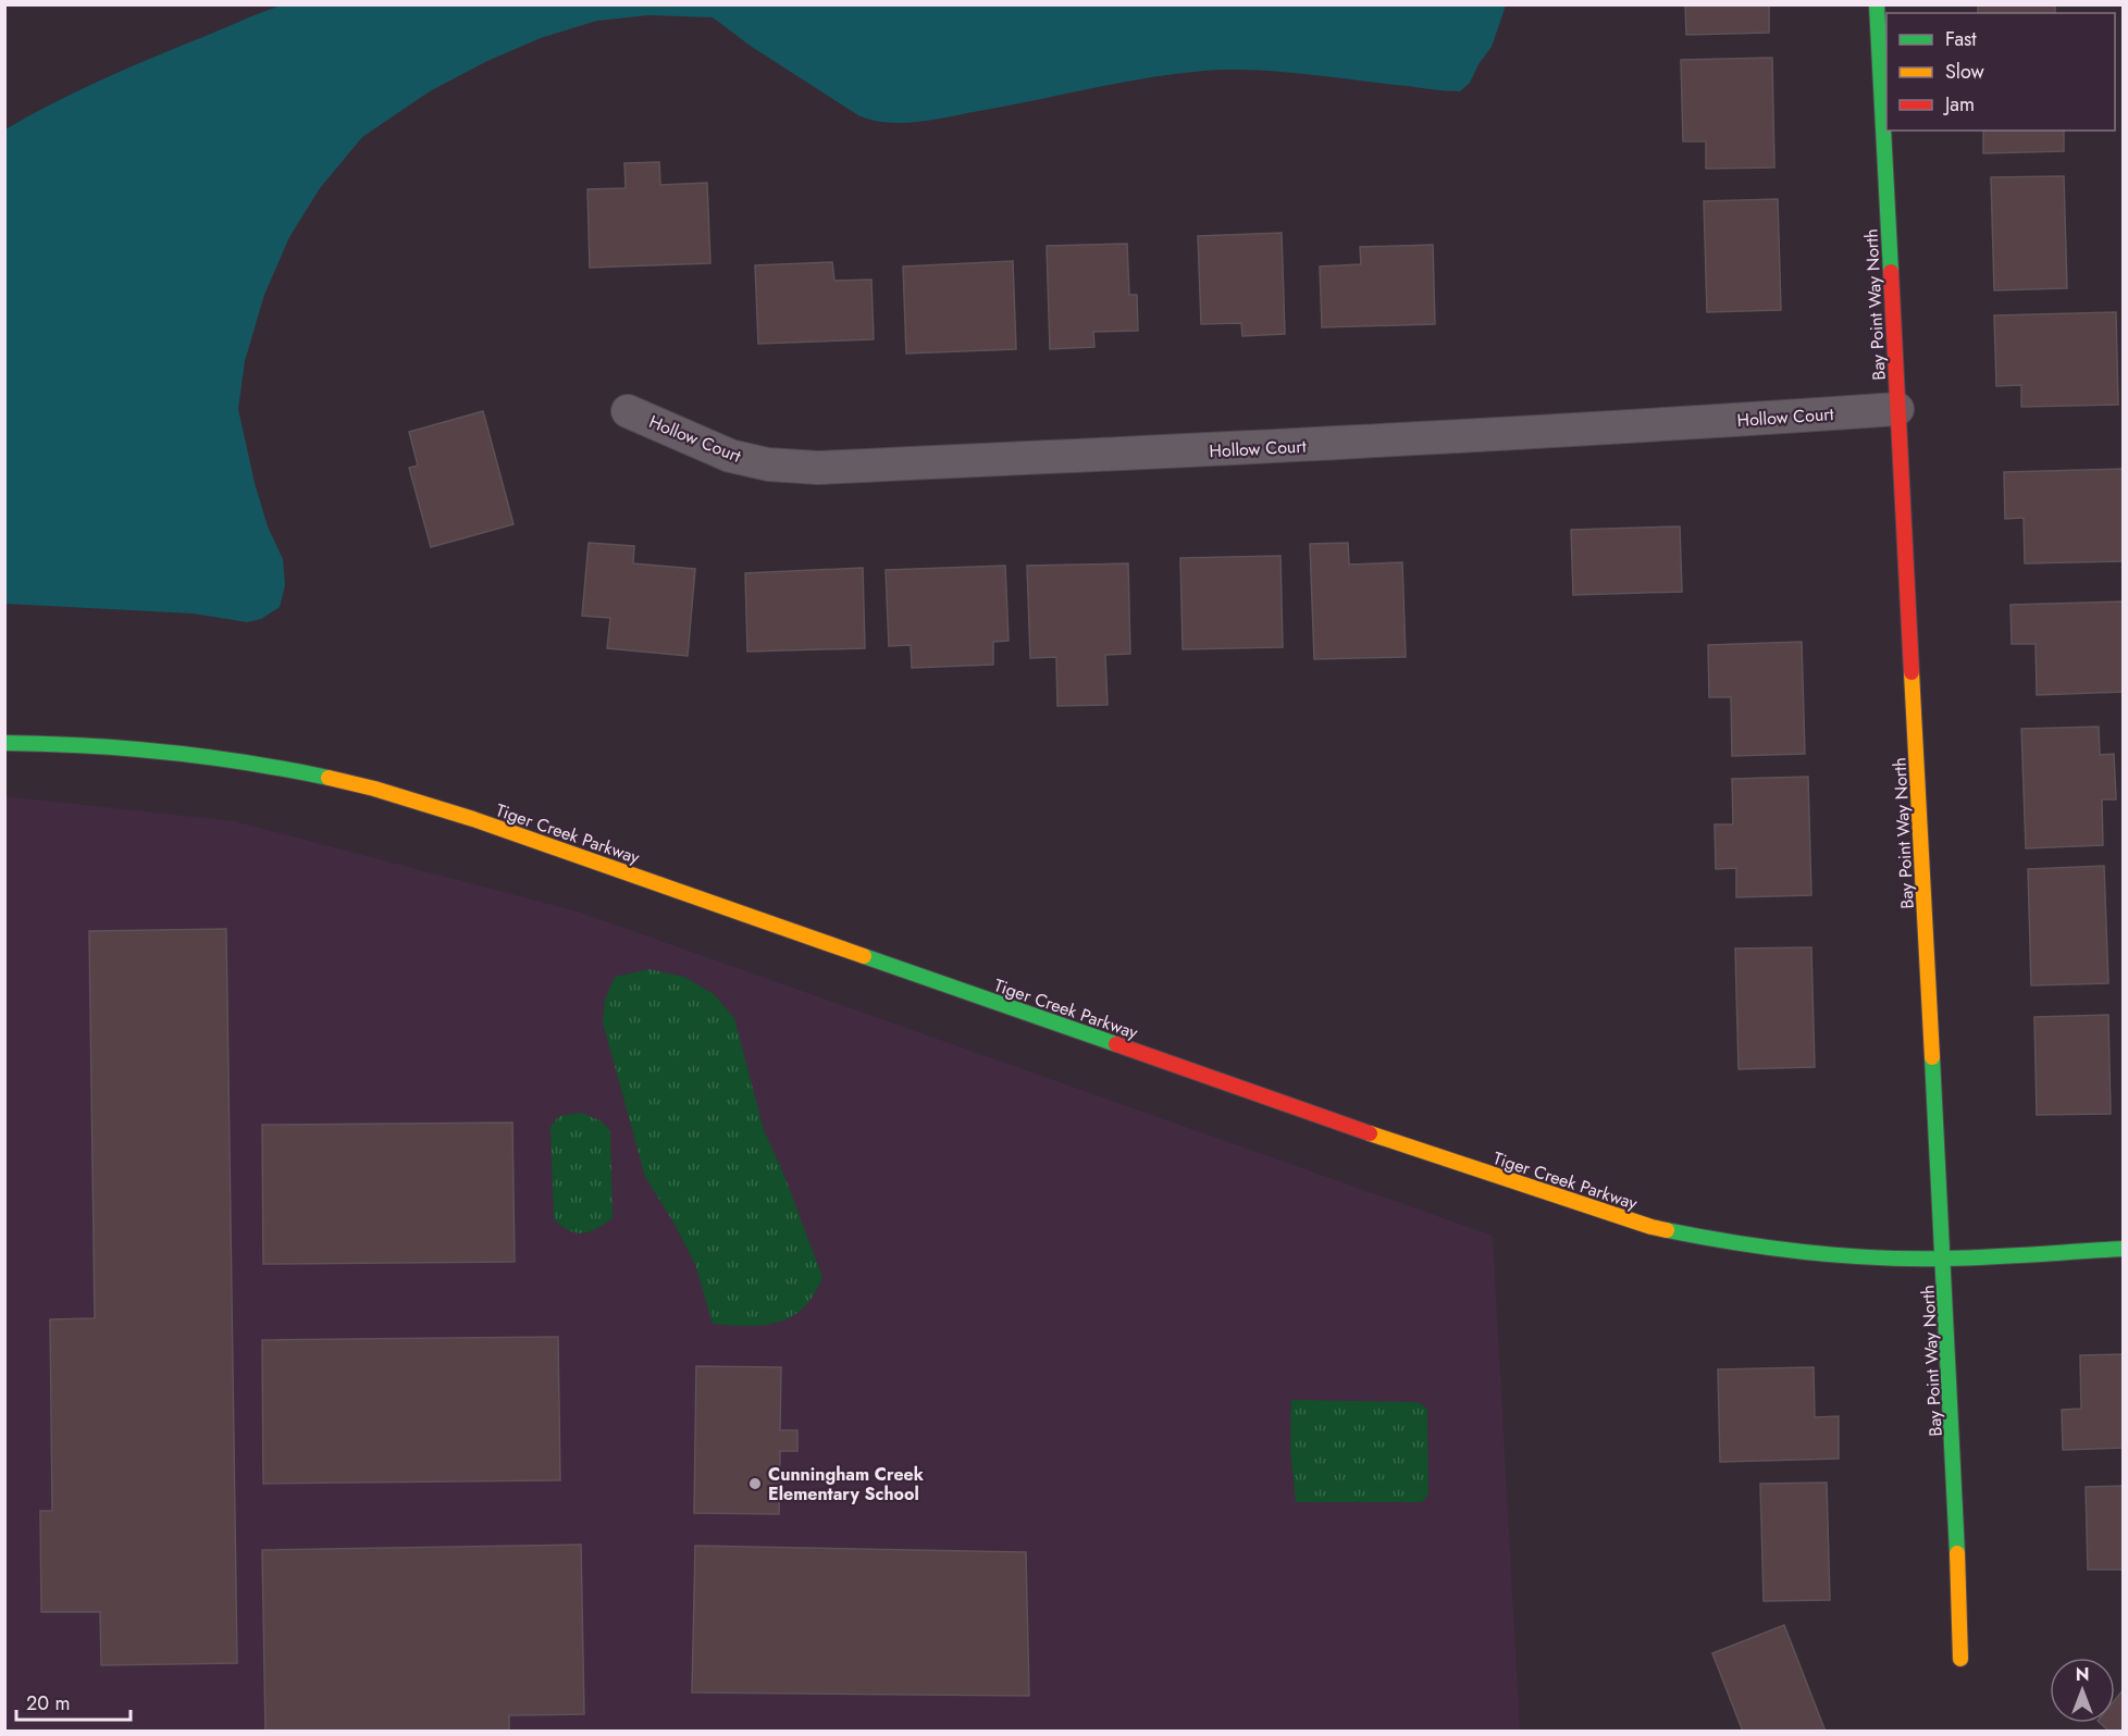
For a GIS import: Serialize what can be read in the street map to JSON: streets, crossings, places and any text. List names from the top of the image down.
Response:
{
  "streets": {
    "street": ["Bay Point Way North", "Hollow Court", "Tiger Creek Parkway"]
  },
  "crossings": [
    ["Bay Point Way North", "Hollow Court"],
    ["Bay Point Way North", "Tiger Creek Parkway"]
  ],
  "places": ["Cunningham Creek Elementary School"],
  "legend": ["Fast", "Slow", "Jam"],
  "scale_bar": "20 m",
  "north": "top"
}
